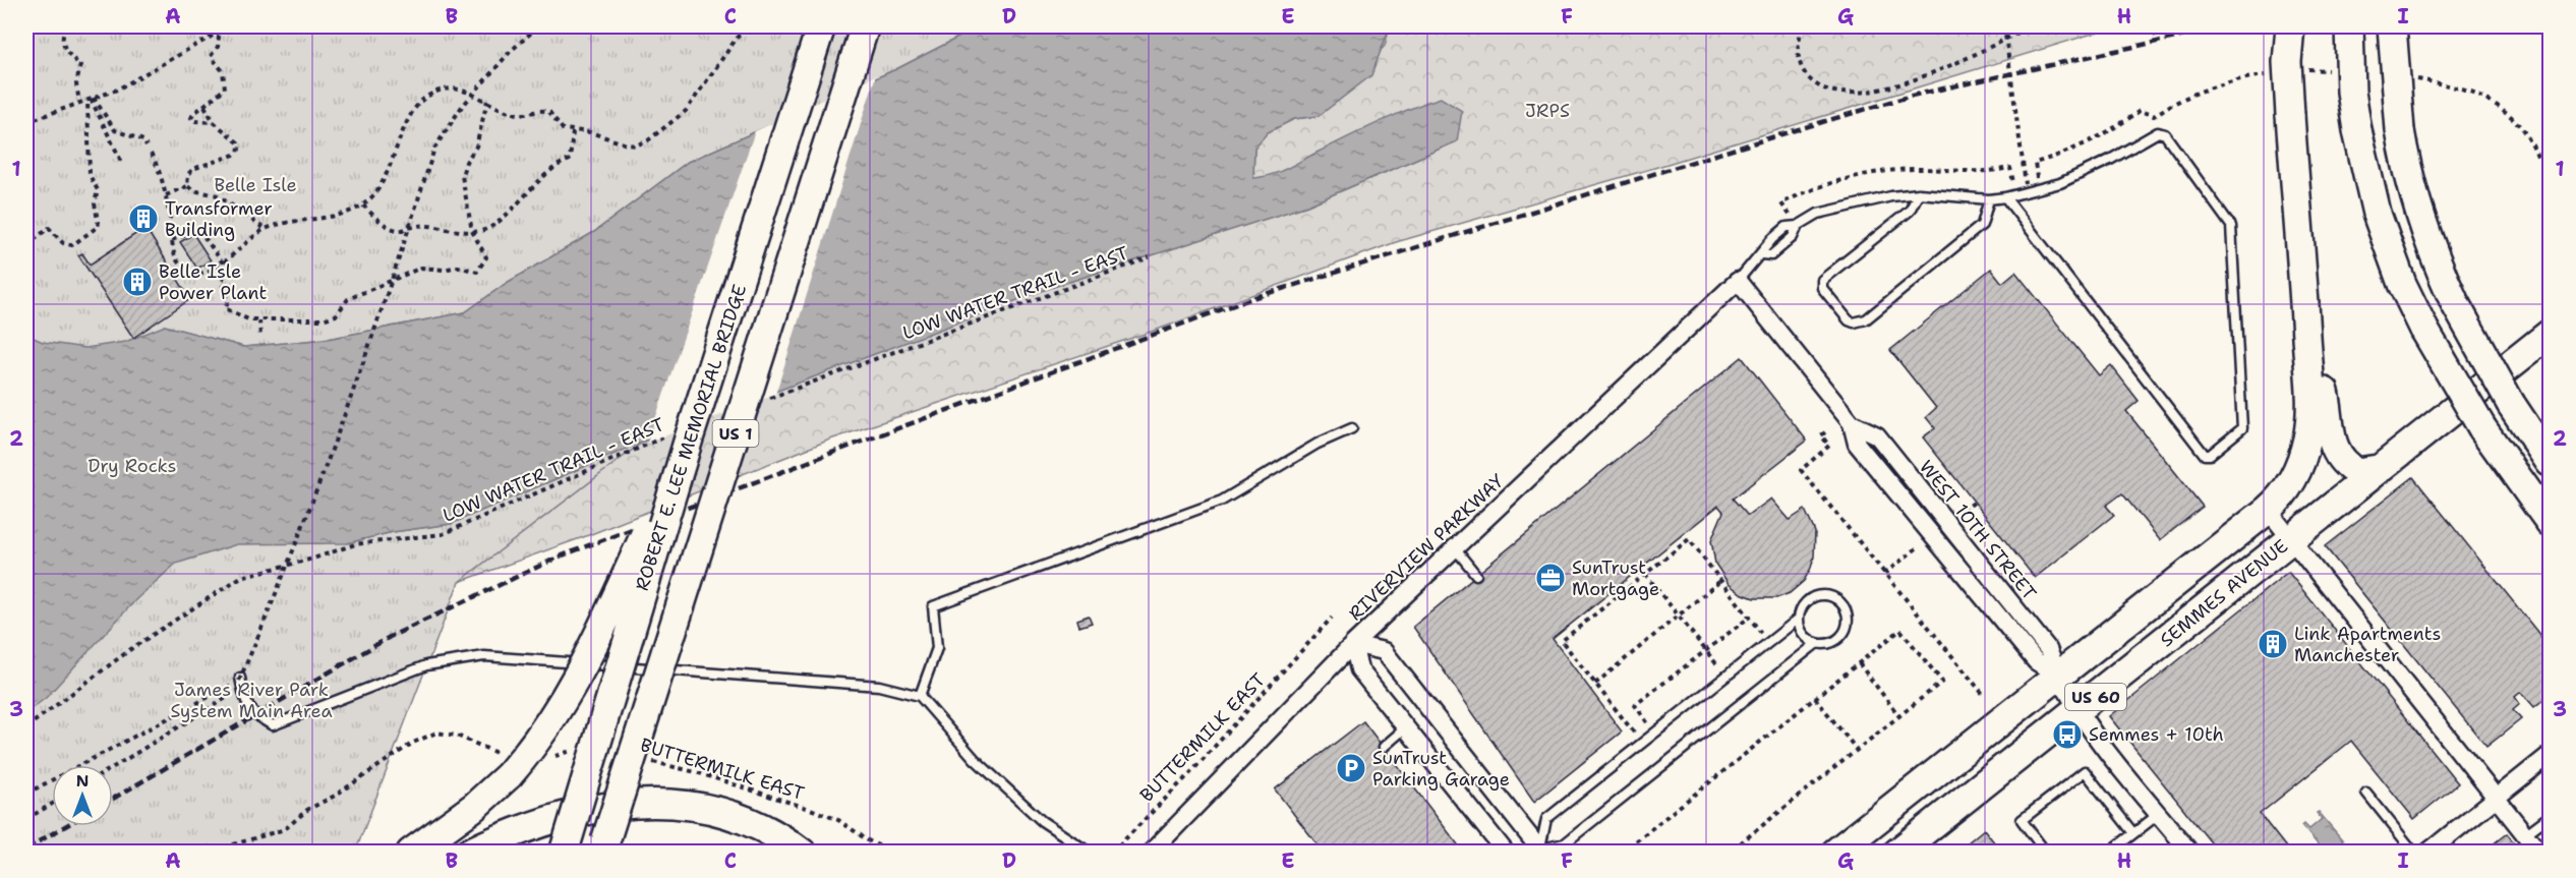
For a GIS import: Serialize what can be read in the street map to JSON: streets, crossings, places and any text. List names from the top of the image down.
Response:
{
  "streets": {
    "main road": [
      "US 1",
      "ROBERT E. LEE MEMORIAL BRIDGE",
      "SEMMES AVENUE",
      "US 60"
    ],
    "street": ["WEST 10TH STREET", "RIVERVIEW PARKWAY"],
    "path": ["LOW WATER TRAIL - EAST", "BUTTERMILK EAST"]
  },
  "crossings": [
    ["LOW WATER TRAIL - EAST", "ROBERT E. LEE MEMORIAL BRIDGE"],
    ["WEST 10TH STREET", "RIVERVIEW PARKWAY"],
    ["WEST 10TH STREET", "SEMMES AVENUE"],
    ["SEMMES AVENUE", "US 60"]
  ],
  "parks": [
    "JRPS",
    "Belle Isle",
    "Dry Rocks",
    "James River Park System Main Area"
  ],
  "places": {
    "building": ["Transformer Building", "Belle Isle Power Plant", "Link Apartments Manchester"],
    "office": ["SunTrust Mortgage"],
    "bus stop": ["Semmes + 10th"],
    "parking": ["SunTrust Parking Garage"]
  },
  "north": "top",
  "grid": {
    "columns": [
      "A",
      "B",
      "C",
      "D",
      "E",
      "F",
      "G",
      "H",
      "I"
    ],
    "rows": ["1", "2", "3"]
  }
}
